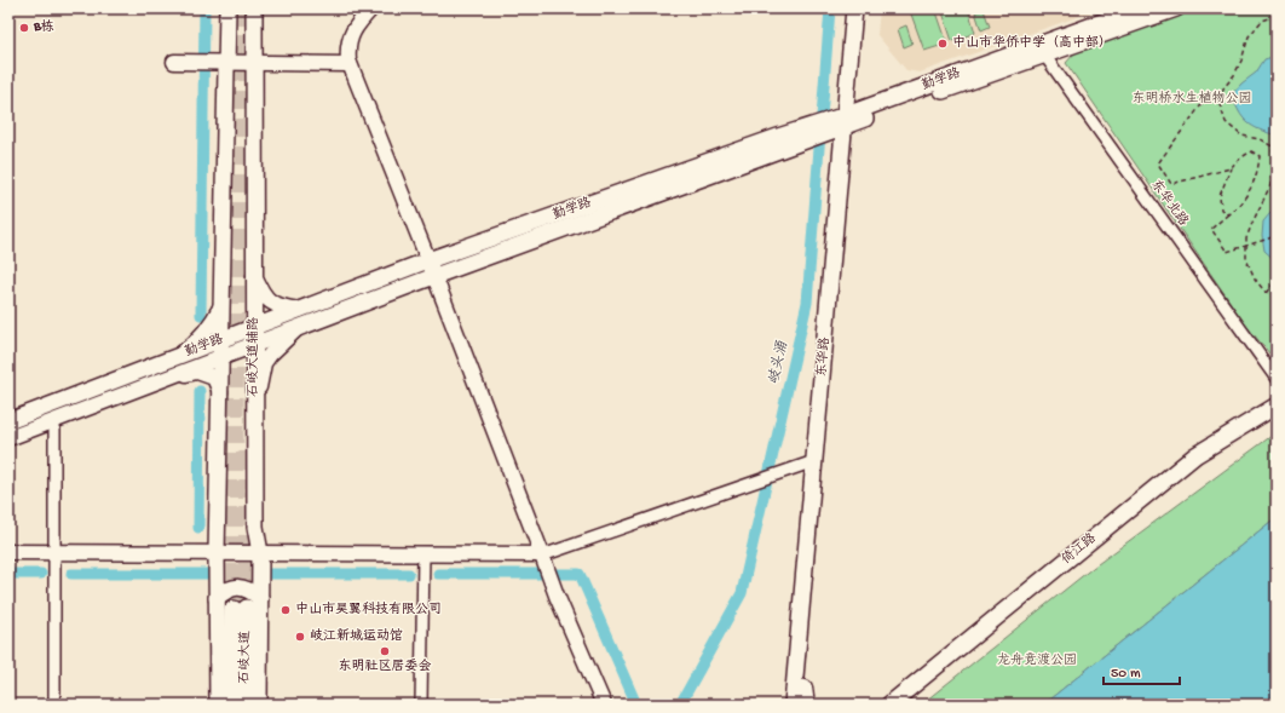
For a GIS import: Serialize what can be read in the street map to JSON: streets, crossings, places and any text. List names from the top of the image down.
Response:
{
  "streets": {
    "main road": [
      "勤学路",
      "石岐大道辅路",
      "东华路",
      "倚江路",
      "石岐大道"
    ],
    "street": ["东华北路"]
  },
  "crossings": [
    ["勤学路", "东华北路"],
    ["勤学路", "石岐大道辅路"],
    ["勤学路", "东华路"],
    ["石岐大道辅路", "石岐大道"]
  ],
  "water": ["岐头涌"],
  "parks": ["东明桥水生植物公园", "龙舟竞渡公园"],
  "places": [
    "B栋",
    "中山市华侨中学（高中部）",
    "中山市昊翼科技有限公司",
    "岐江新城运动馆",
    "东明社区居委会"
  ],
  "scale_bar": "50 m"
}
